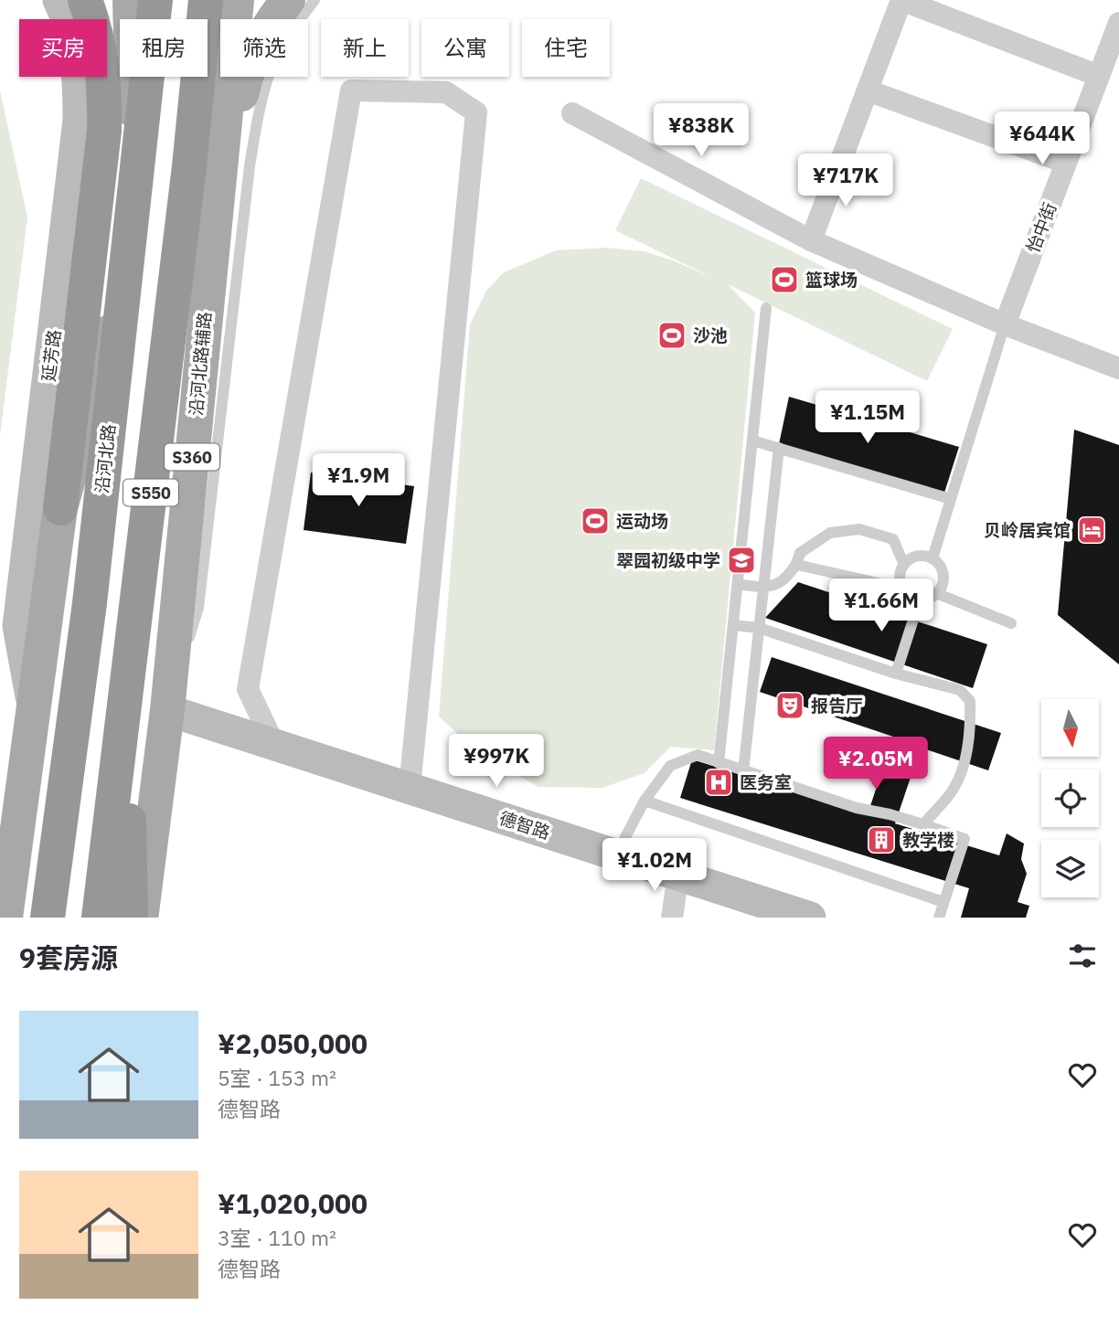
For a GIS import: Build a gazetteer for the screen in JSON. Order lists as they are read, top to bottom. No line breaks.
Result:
{"streets":{"highway":["沿河北路","S550"],"main road":["沿河北路辅路","S360"],"street":["怡中街","延芳路","德智路"]},"crossings":[["沿河北路辅路","德智路"]],"places":{"sports":["篮球场","沙池","运动场"],"hotel":["贝岭居宾馆"],"school or university":["翠园初级中学"],"theatre":["报告厅"],"hospital":["医务室"],"building":["教学楼"]},"north":"bottom","page":{"chip":["买房","租房","筛选","新上","公寓","住宅"],"price":["¥838K","¥644K","¥717K","¥1.15M","¥1.9M","¥1.66M","¥997K","¥2.05M","¥1.02M"],"heading":"9套房源","list":[{"name":"¥2,050,000","note":"5室 · 153 m² · 德智路"},{"name":"¥1,020,000","note":"3室 · 110 m² · 德智路"}]}}
